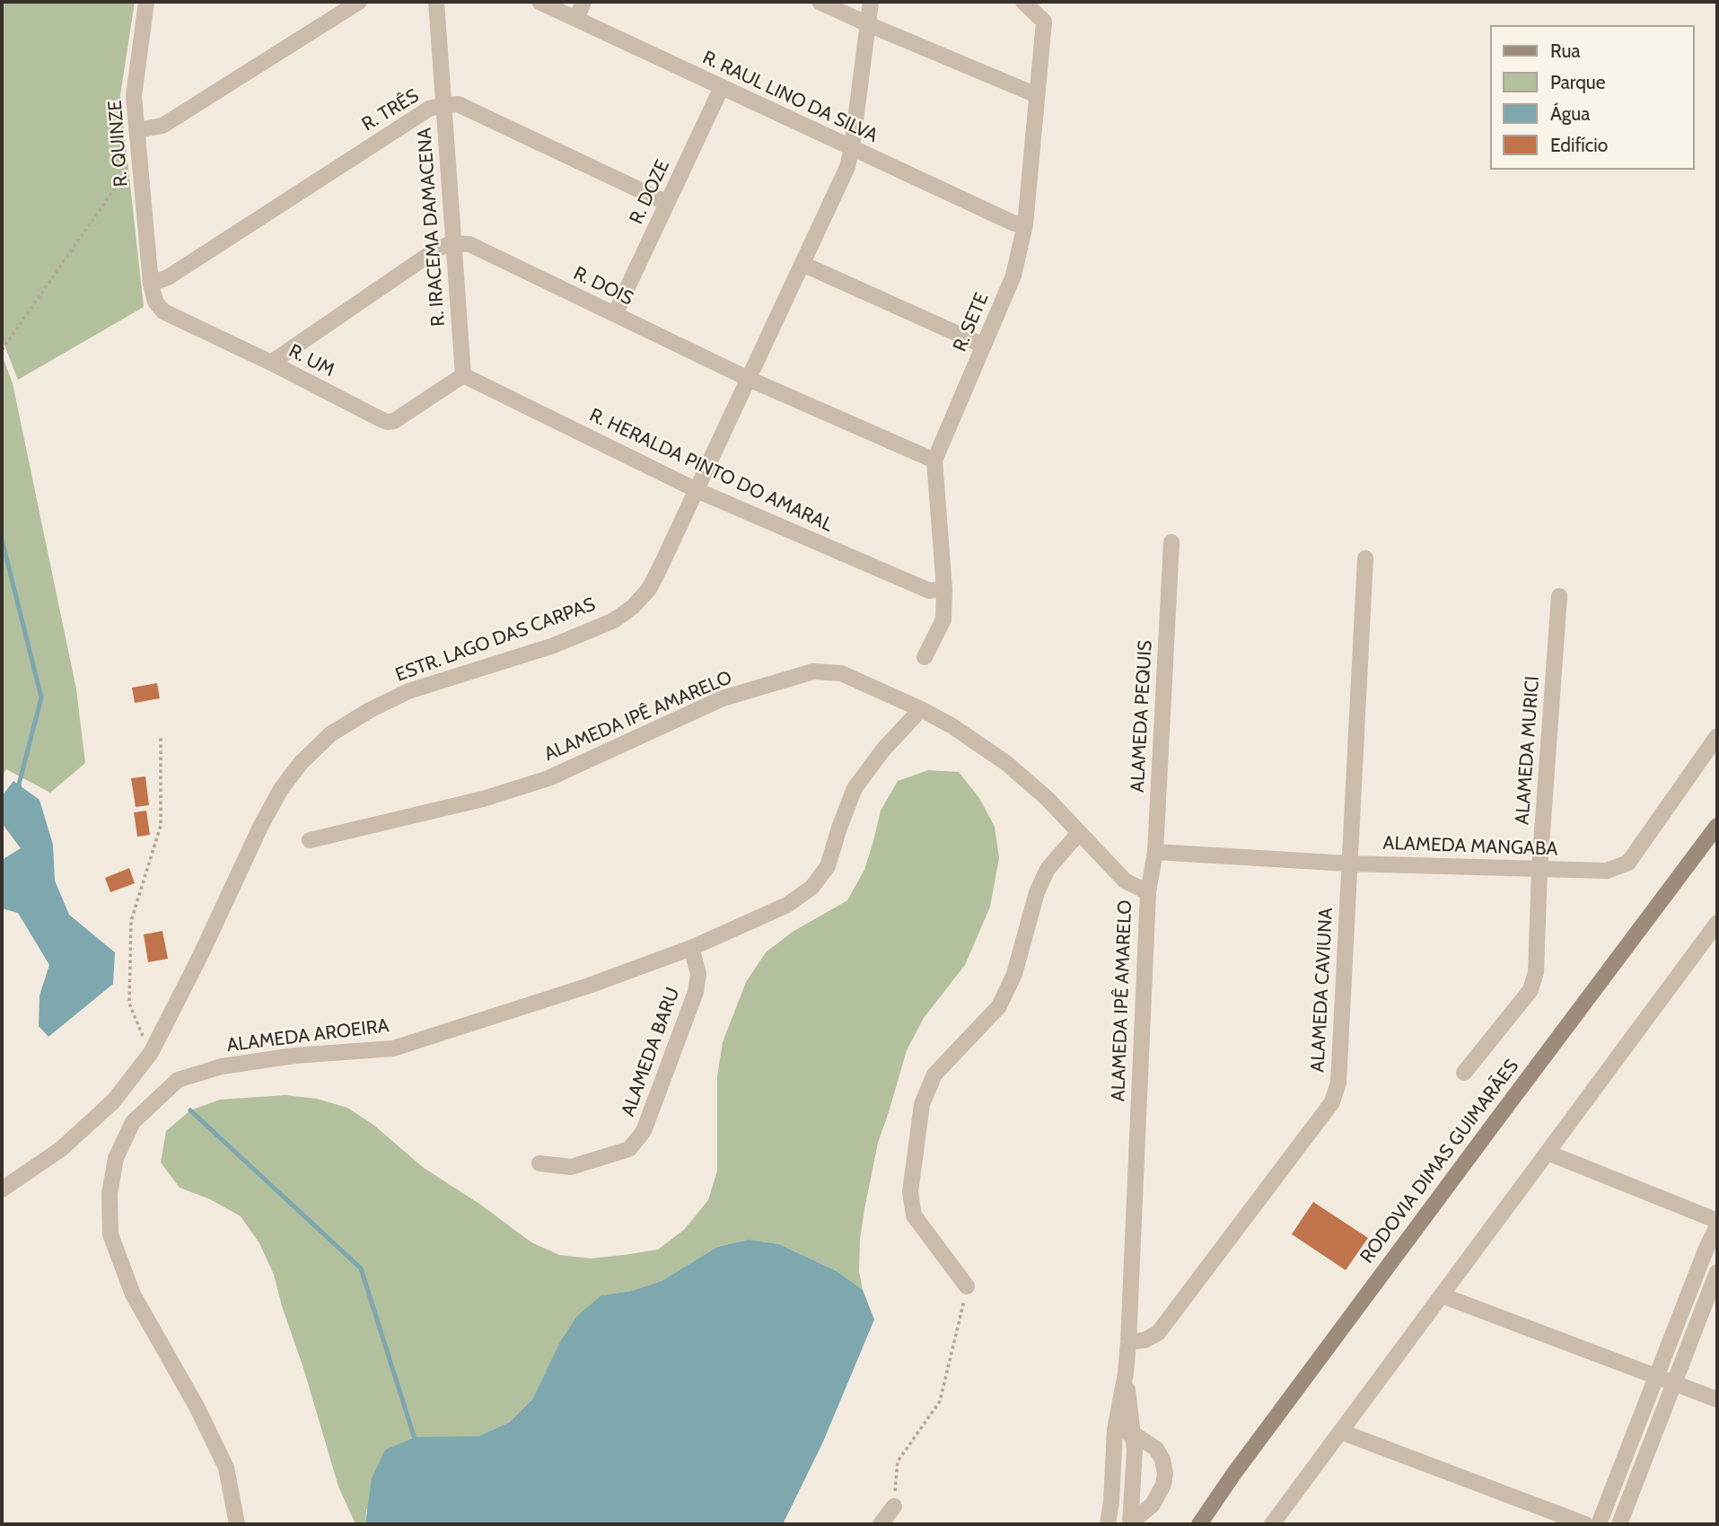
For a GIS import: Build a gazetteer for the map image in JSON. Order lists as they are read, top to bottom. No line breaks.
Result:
{"streets":{"main road":["RODOVIA DIMAS GUIMARÃES"],"street":["R. RAUL LINO DA SILVA","R. TRÊS","R. QUINZE","R. DOZE","R. IRACEMA DAMACENA","R. DOIS","R. SETE","R. UM","R. HERALDA PINTO DO AMARAL","ESTR. LAGO DAS CARPAS","ALAMEDA IPÊ AMARELO","ALAMEDA PEQUIS","ALAMEDA MURICI","ALAMEDA MANGABA","ALAMEDA CAVIUNA","ALAMEDA AROEIRA","ALAMEDA BARU"]},"crossings":[["R. RAUL LINO DA SILVA","R. DOZE"],["R. RAUL LINO DA SILVA","R. SETE"],["R. RAUL LINO DA SILVA","ESTR. LAGO DAS CARPAS"],["R. TRÊS","R. QUINZE"],["R. TRÊS","R. DOZE"],["R. TRÊS","R. IRACEMA DAMACENA"],["R. TRÊS","R. UM"],["R. QUINZE","R. UM"],["R. DOZE","R. DOIS"],["R. IRACEMA DAMACENA","R. DOIS"],["R. IRACEMA DAMACENA","R. UM"],["R. IRACEMA DAMACENA","R. HERALDA PINTO DO AMARAL"],["R. DOIS","R. SETE"],["R. DOIS","ESTR. LAGO DAS CARPAS"],["R. SETE","R. HERALDA PINTO DO AMARAL"],["R. UM","R. HERALDA PINTO DO AMARAL"],["R. HERALDA PINTO DO AMARAL","ESTR. LAGO DAS CARPAS"],["ALAMEDA IPÊ AMARELO","ALAMEDA PEQUIS"],["ALAMEDA IPÊ AMARELO","ALAMEDA CAVIUNA"],["ALAMEDA IPÊ AMARELO","ALAMEDA AROEIRA"],["ALAMEDA PEQUIS","ALAMEDA MANGABA"],["ALAMEDA MURICI","ALAMEDA MANGABA"],["ALAMEDA MANGABA","ALAMEDA CAVIUNA"],["ALAMEDA AROEIRA","ALAMEDA BARU"]],"legend":["Rua","Parque","Água","Edifício"]}
